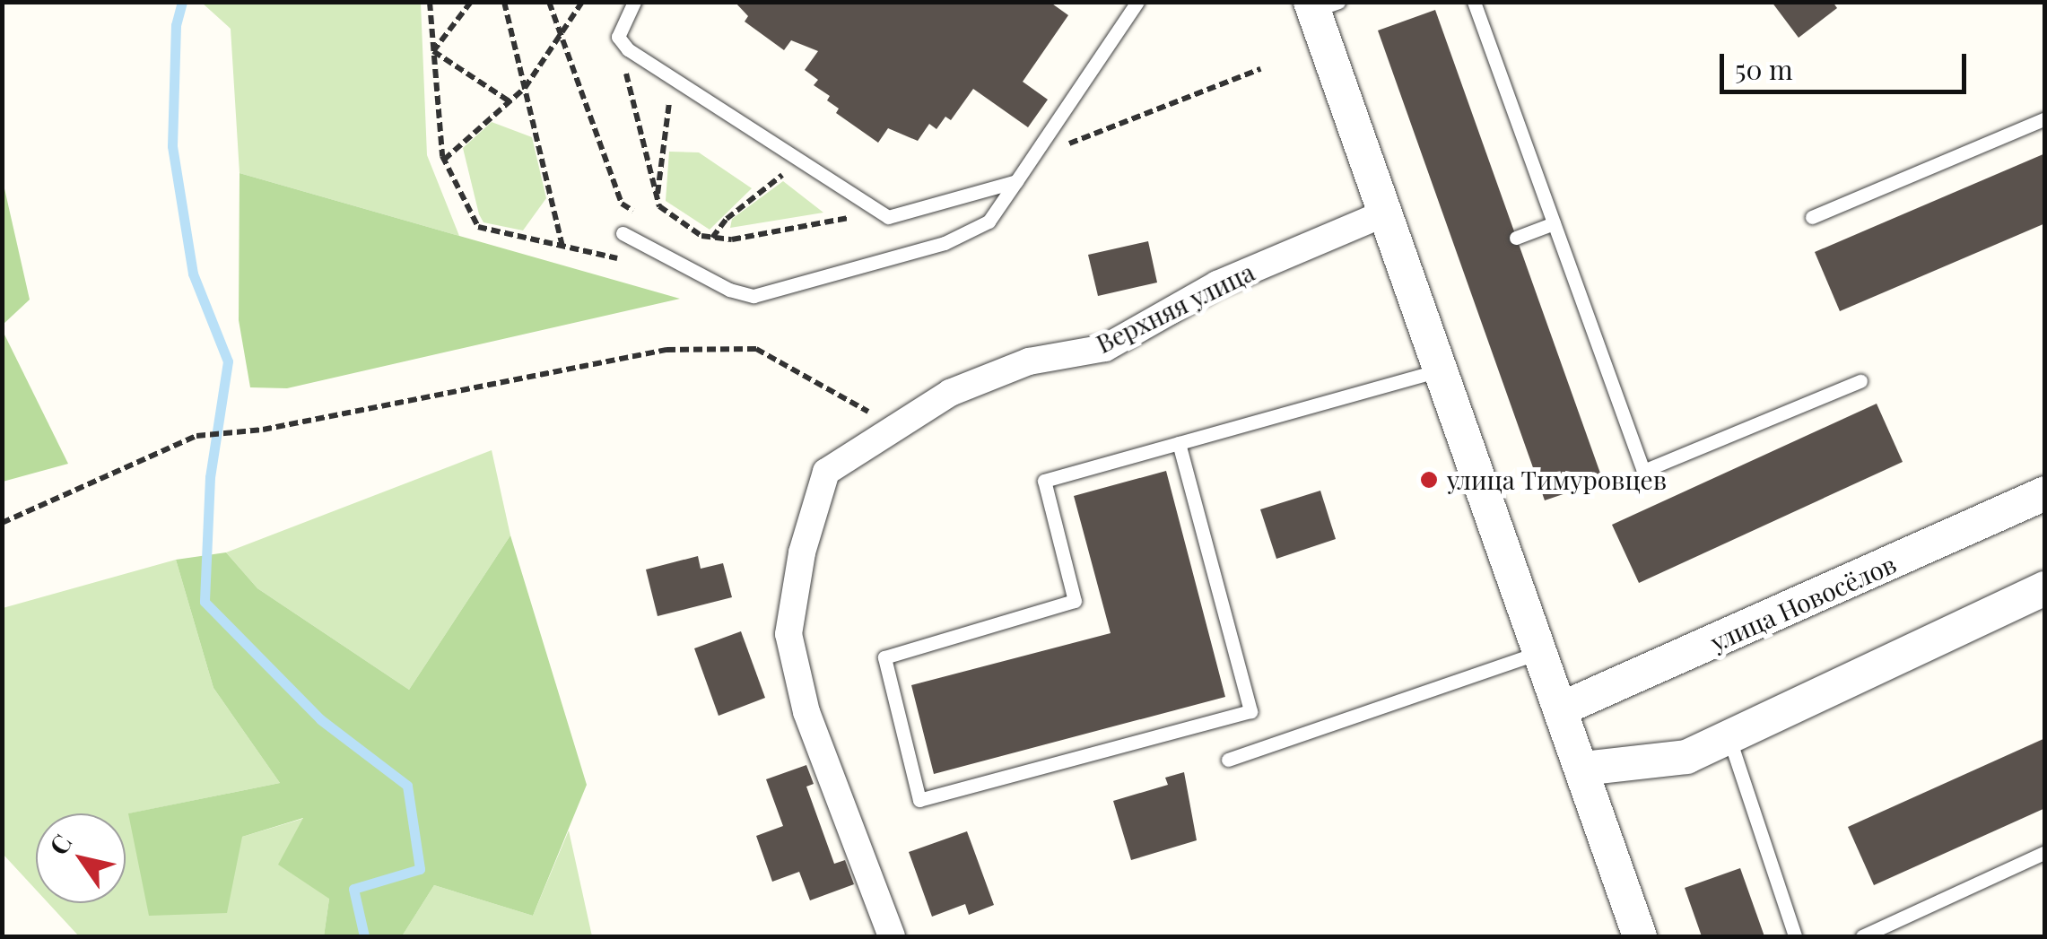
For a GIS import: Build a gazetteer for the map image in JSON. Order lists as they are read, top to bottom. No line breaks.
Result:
{"streets":{"street":["Верхняя улица","улица Новосёлов"]},"places":["улица Тимуровцев"],"scale_bar":"50 m","north":"top left"}
